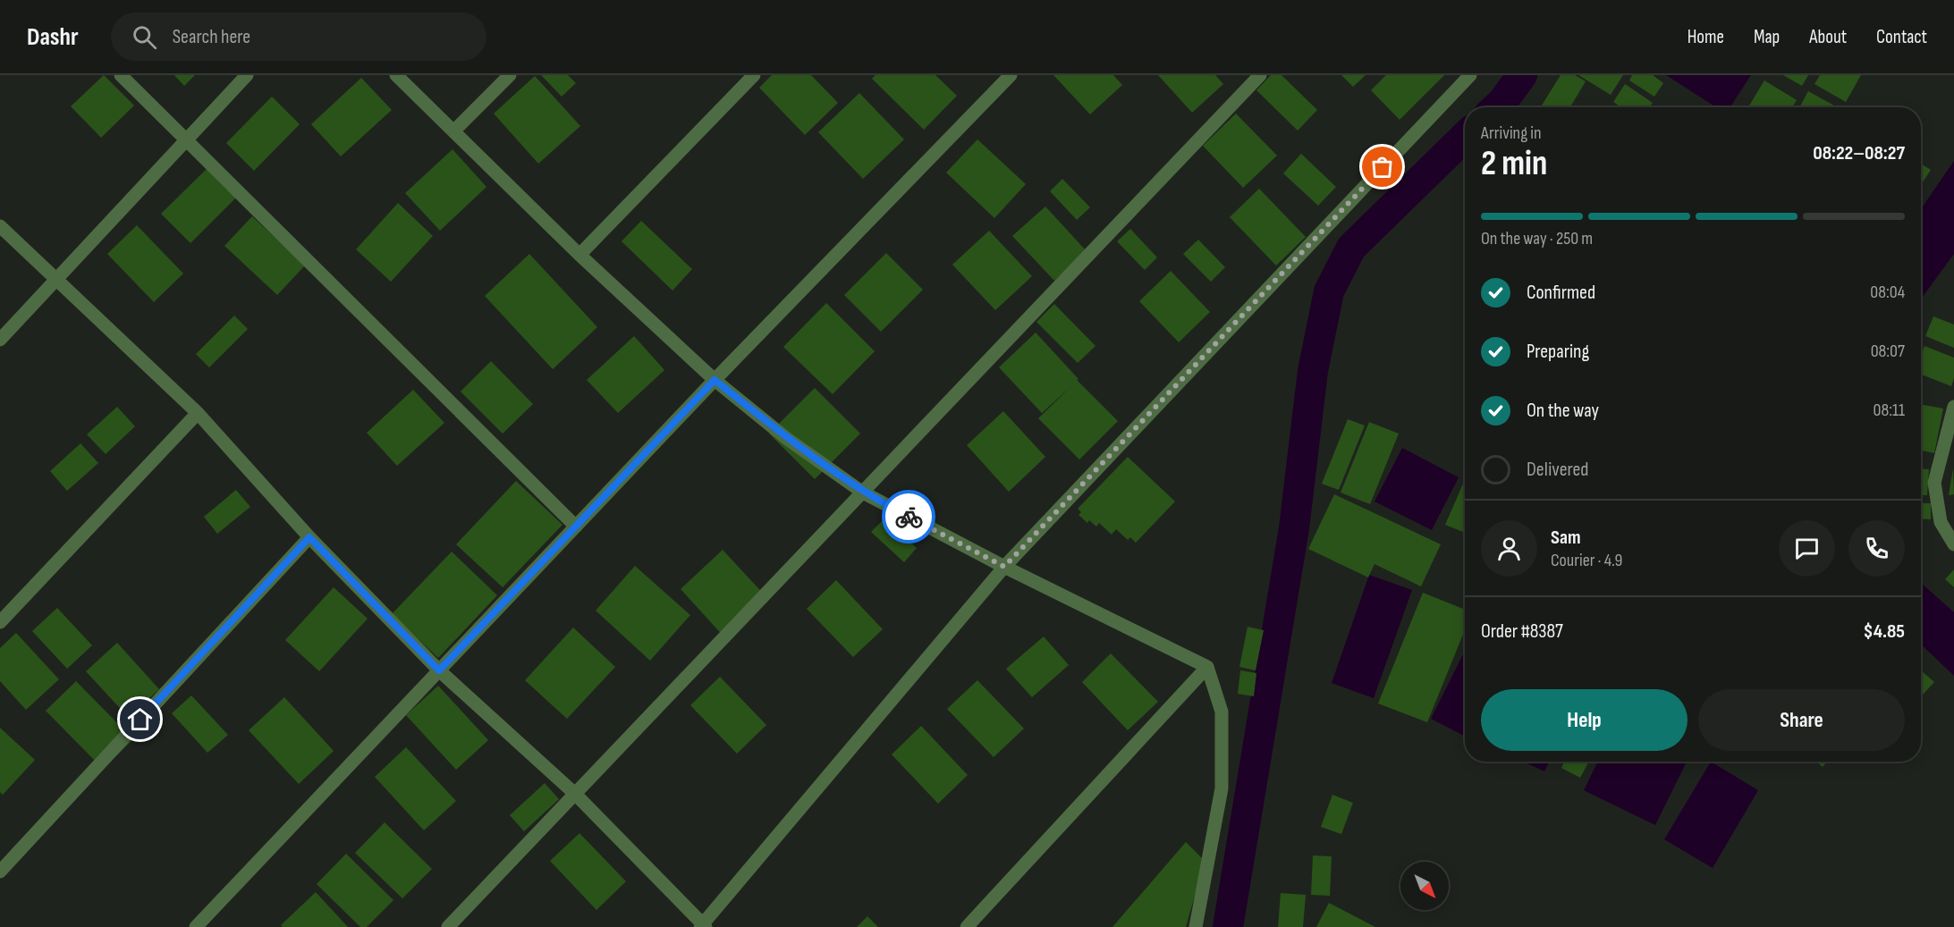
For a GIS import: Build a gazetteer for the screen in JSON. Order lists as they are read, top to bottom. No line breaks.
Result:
{"north":"bottom right","page":{"header":"Dashr","search":"Search here","nav":["Home","Map","About","Contact"],"heading":["2 min","Arriving in","08:22–08:27"],"panel":["Sam","Courier · 4.9","Order #8387","$4.85"],"bar":"On the way · 250 m","list":[["Confirmed","08:04"],["Preparing","08:07"],["On the way","08:11"],"Delivered"],"buttons":["Help","Share"]}}
